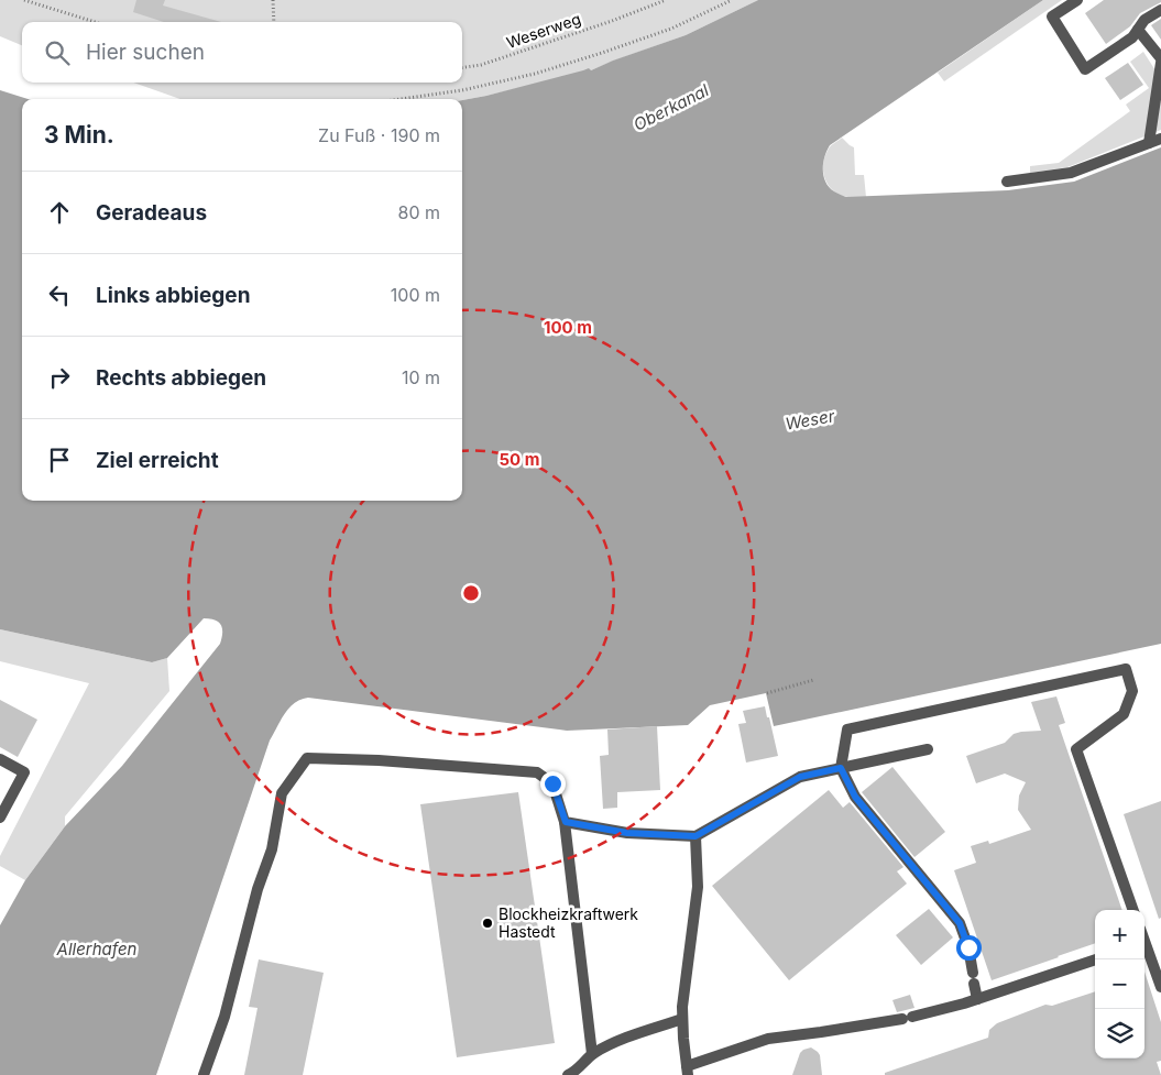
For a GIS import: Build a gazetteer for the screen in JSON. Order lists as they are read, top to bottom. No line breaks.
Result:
{"streets":{"path":["Weserweg"]},"water":["Oberkanal","Weser","Allerhafen"],"places":["Blockheizkraftwerk Hastedt"],"page":{"search":"Hier suchen","heading":["3 Min.","Zu Fuß · 190 m"],"list":[["Geradeaus","80 m"],["Links abbiegen","100 m"],["Rechts abbiegen","10 m"],"Ziel erreicht"],"map_buttons":["+","−"]},"rings":["100 m","50 m"]}
